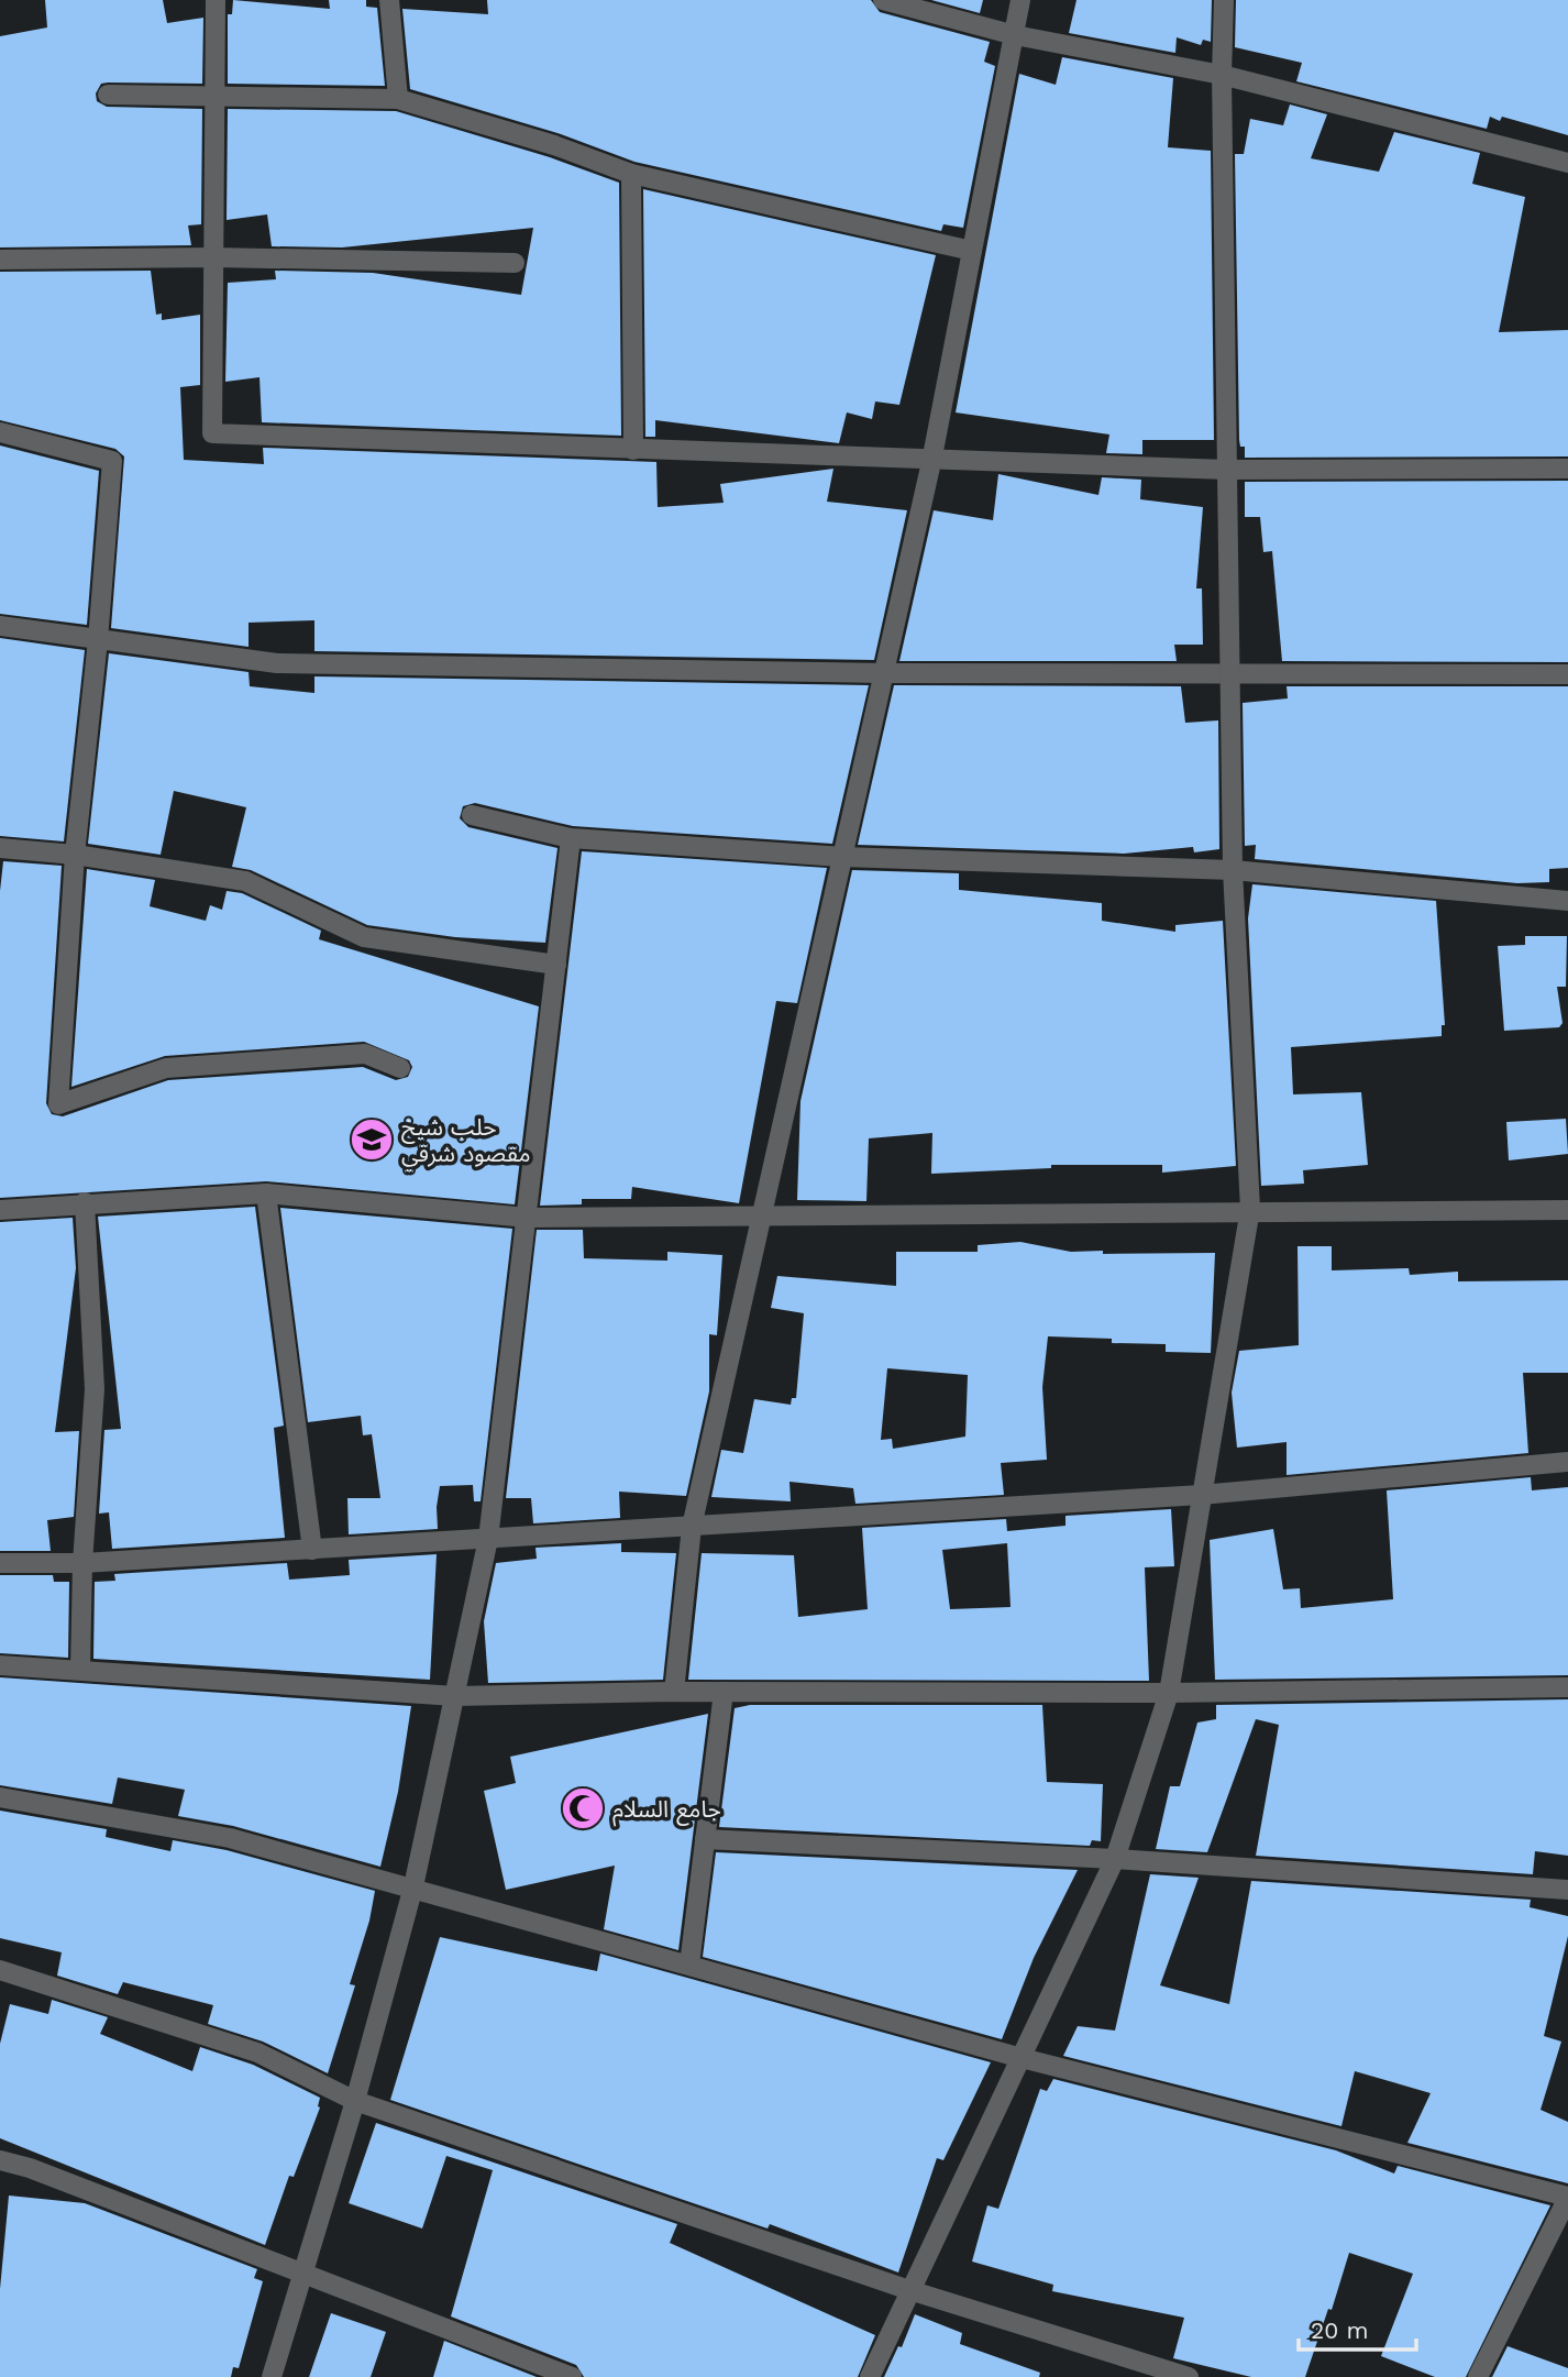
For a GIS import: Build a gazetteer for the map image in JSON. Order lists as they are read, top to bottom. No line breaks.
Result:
{"places":{"school or university":["حلب شيخ مقصود شرقي"],"mosque":["جامع السلام"]},"scale_bar":"20 m"}
